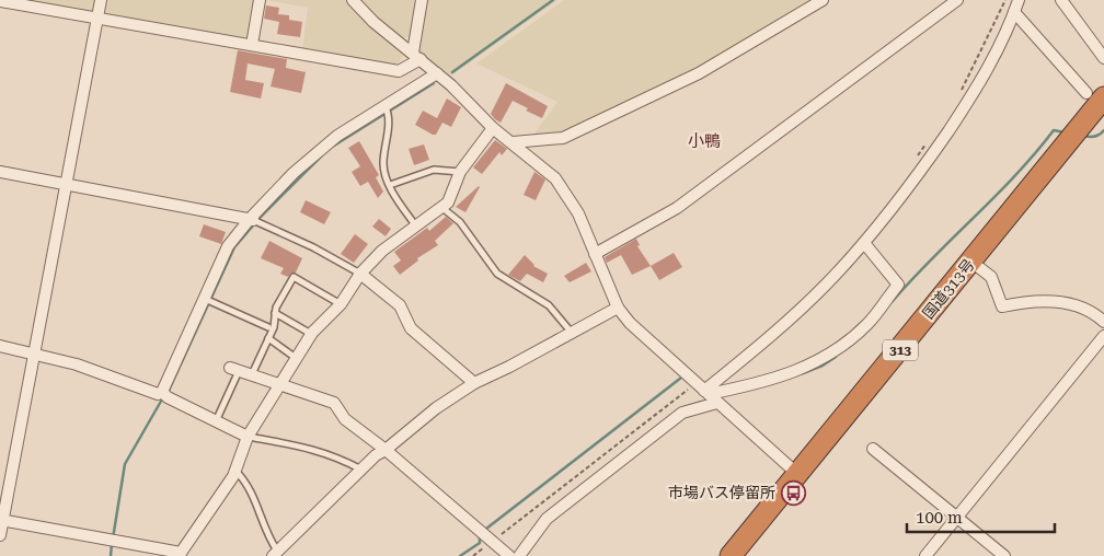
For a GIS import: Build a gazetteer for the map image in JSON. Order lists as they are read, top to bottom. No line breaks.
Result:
{"streets":{"highway":["国道313号","313"]},"districts":["小鴨"],"places":{"bus stop":["市場バス停留所"]},"scale_bar":"100 m"}
